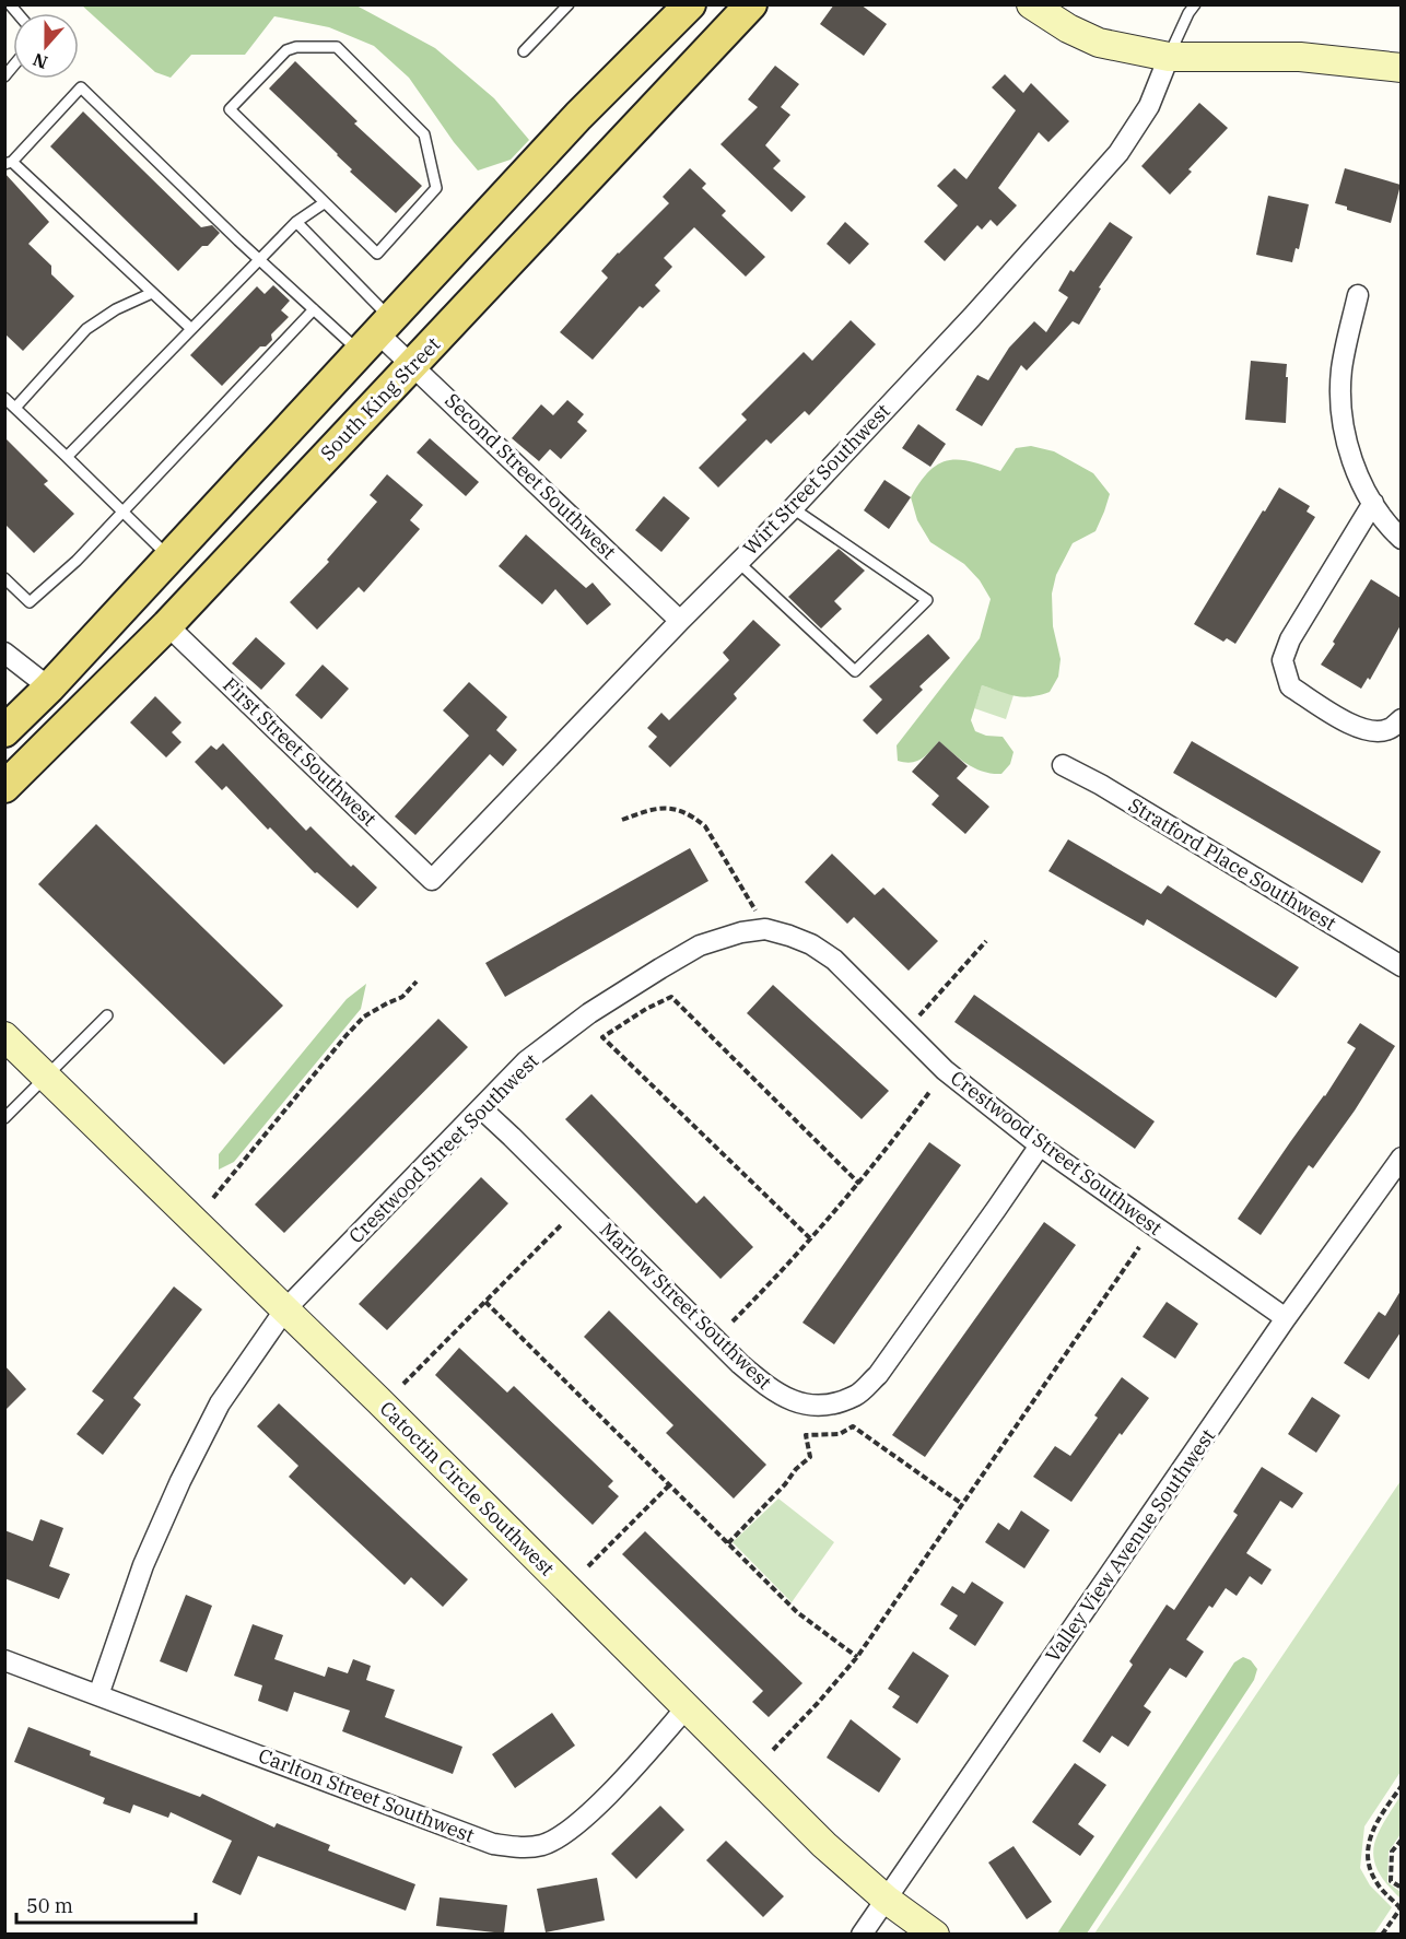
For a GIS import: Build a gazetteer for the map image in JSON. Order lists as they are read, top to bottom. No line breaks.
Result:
{"streets":{"main road":["South King Street","Catoctin Circle Southwest"],"street":["Second Street Southwest","Wirt Street Southwest","First Street Southwest","Stratford Place Southwest","Crestwood Street Southwest","Marlow Street Southwest","Valley View Avenue Southwest","Carlton Street Southwest"]},"crossings":[["South King Street","Second Street Southwest"],["South King Street","First Street Southwest"],["Second Street Southwest","Wirt Street Southwest"],["Wirt Street Southwest","First Street Southwest"],["Crestwood Street Southwest","Marlow Street Southwest"],["Crestwood Street Southwest","Catoctin Circle Southwest"],["Crestwood Street Southwest","Valley View Avenue Southwest"],["Crestwood Street Southwest","Carlton Street Southwest"],["Catoctin Circle Southwest","Valley View Avenue Southwest"],["Catoctin Circle Southwest","Carlton Street Southwest"]],"scale_bar":"50 m","north":"bottom"}
